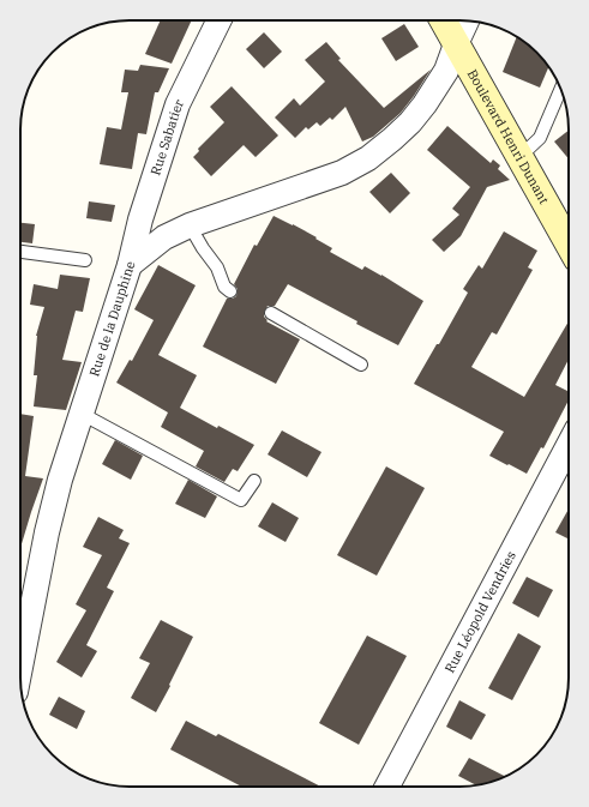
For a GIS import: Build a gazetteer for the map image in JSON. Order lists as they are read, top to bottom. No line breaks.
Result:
{"streets":{"main road":["Boulevard Henri Dunant"],"street":["Rue Sabatier","Rue de la Dauphine","Rue Léopold Vendries"]},"crossings":[["Boulevard Henri Dunant","Rue de la Dauphine"],["Rue Sabatier","Rue de la Dauphine"]]}
